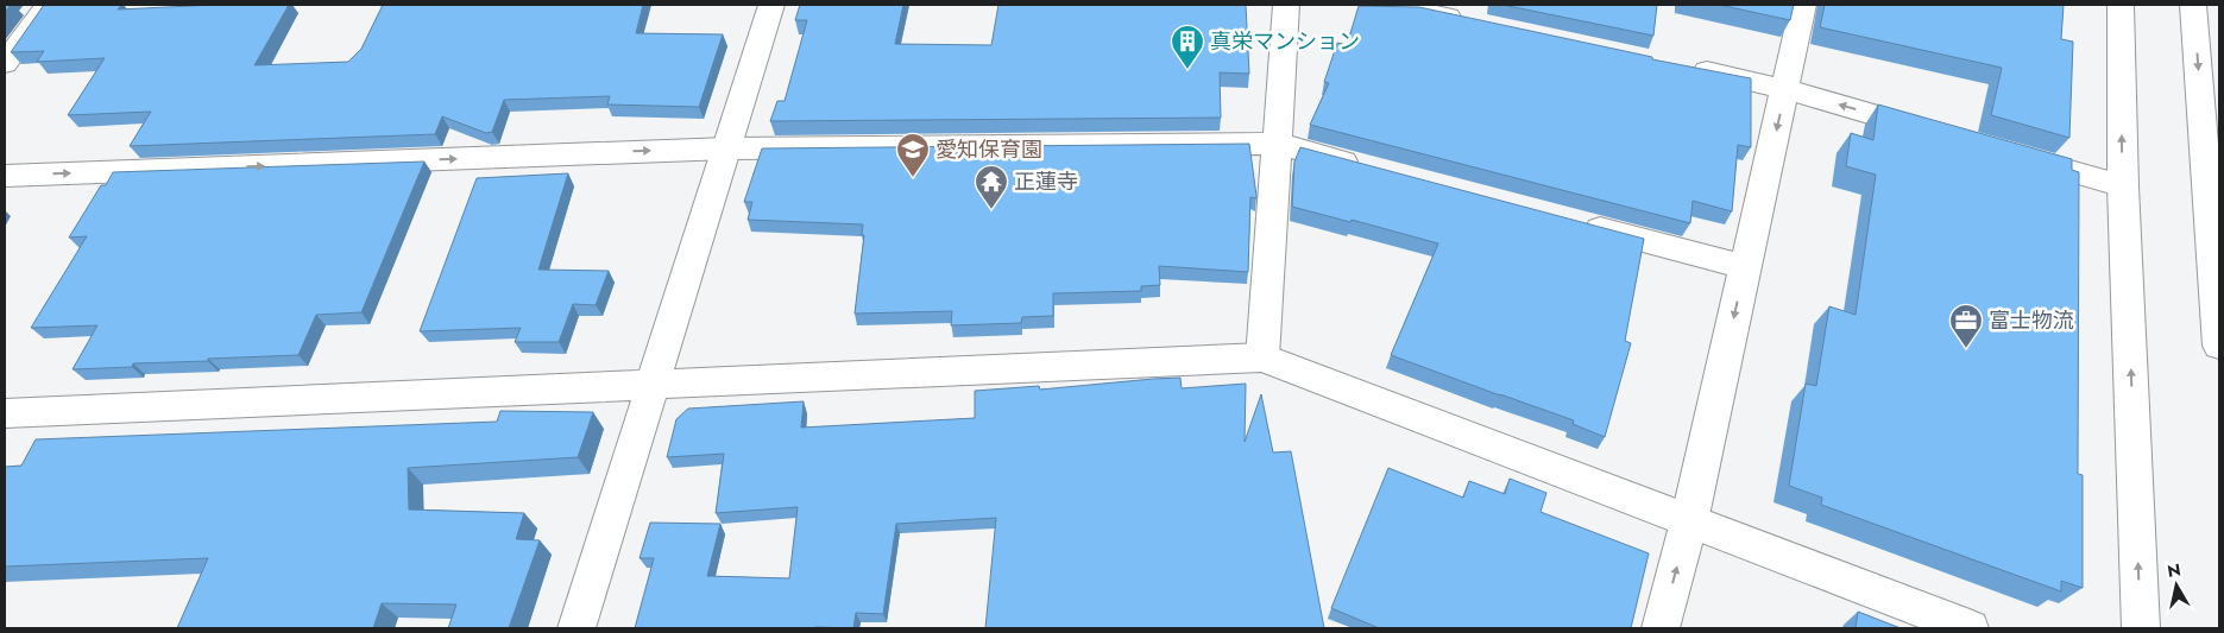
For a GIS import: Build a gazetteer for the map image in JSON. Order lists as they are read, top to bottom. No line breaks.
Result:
{"places":{"building":["真栄マンション"],"school or university":["愛知保育園"],"temple":["正蓮寺"],"office":["富士物流"]},"north":"top"}
